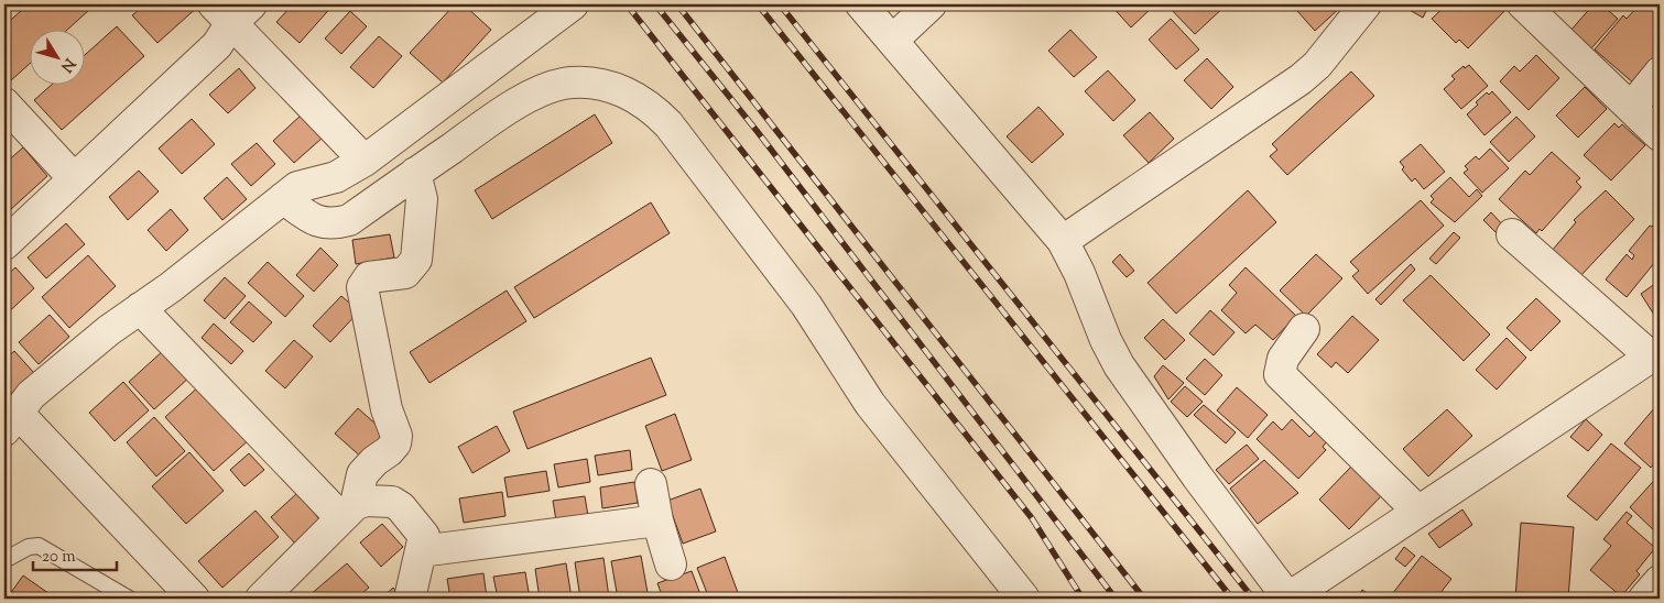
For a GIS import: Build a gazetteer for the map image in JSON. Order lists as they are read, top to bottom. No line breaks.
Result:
{"scale_bar":"20 m","north":"bottom right"}
